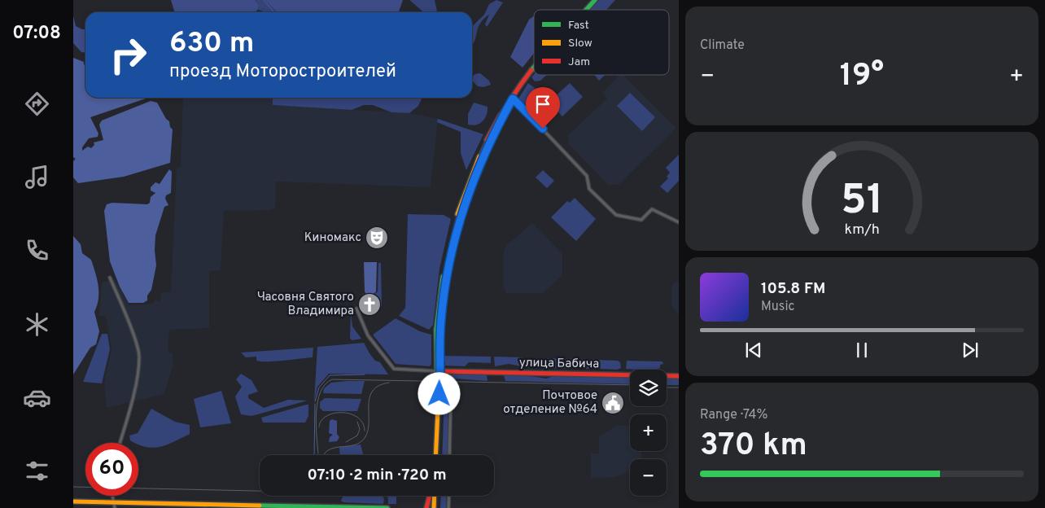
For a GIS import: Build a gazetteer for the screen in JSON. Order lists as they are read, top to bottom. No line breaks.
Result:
{"streets":{"main road":["улица Бабича"]},"places":{"theatre":["Киномакс"],"church":["Часовня Святого Владимира"],"public building":["Почтовое отделение №64"]},"legend":["Fast","Slow","Jam"],"page":{"tabs":"07:08","tile":["Climate",["Range · 74%","370 km"]],"turn":["630 m","проезд Моторостроителей"],"heat":["−","19°","+"],"song":["105.8 FM","Music"],"map_buttons":["+","−"],"limit":"60","trip":"07:10 · 2 min · 720 m","gauge":["51","km/h"]}}
